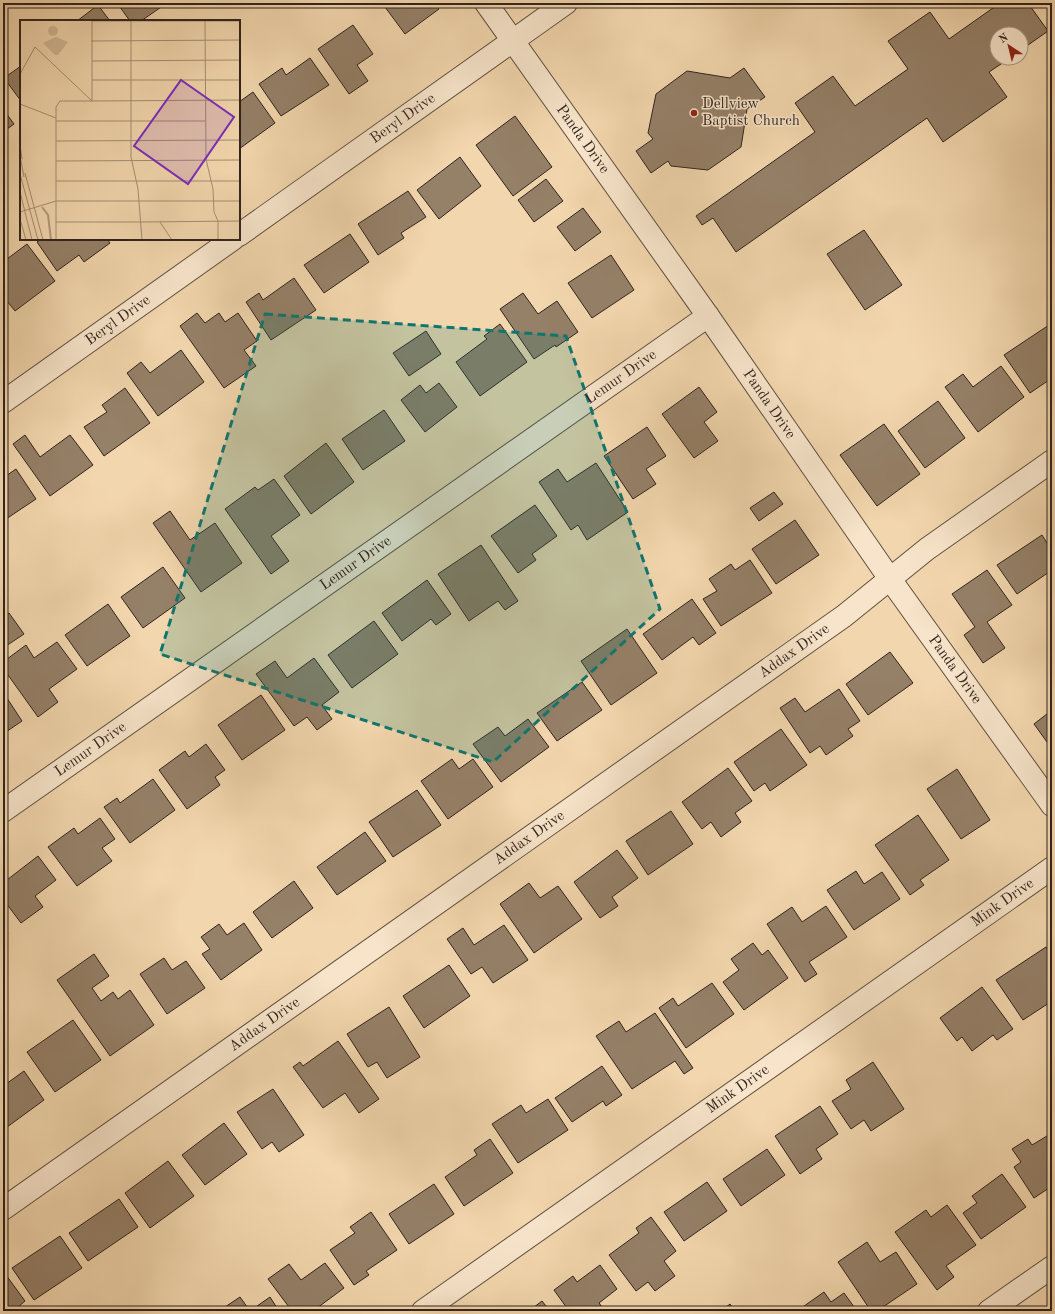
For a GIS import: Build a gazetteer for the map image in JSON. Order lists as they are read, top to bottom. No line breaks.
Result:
{"streets":{"street":["Beryl Drive","Panda Drive","Lemur Drive","Addax Drive","Mink Drive"]},"crossings":[["Beryl Drive","Panda Drive"],["Panda Drive","Lemur Drive"],["Panda Drive","Addax Drive"]],"places":["Dellview Baptist Church"],"north":"top left"}
